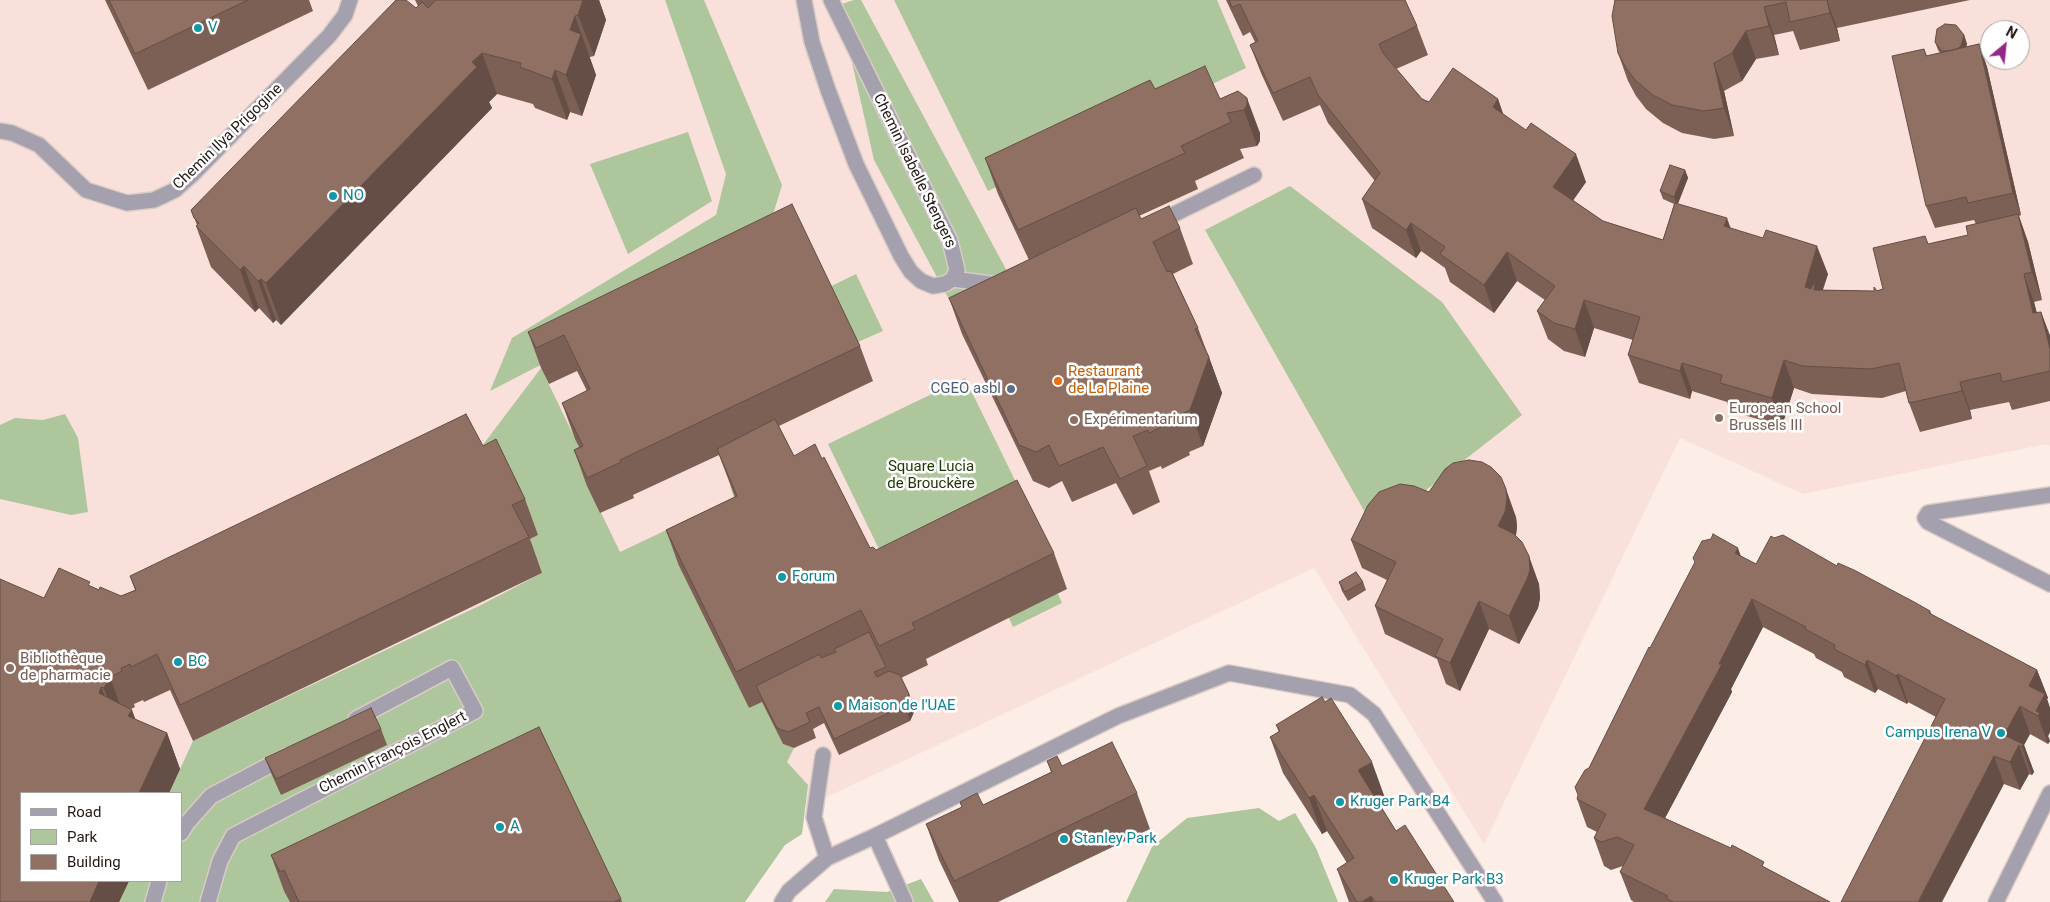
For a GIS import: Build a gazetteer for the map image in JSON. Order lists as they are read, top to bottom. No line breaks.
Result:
{"streets":{"street":["Chemin Ilya Prigogine","Chemin Isabelle Stengers","Chemin François Englert"]},"parks":["Square Lucia de Brouckère"],"places":["V","NO","Restaurant de La Plaine","CGEO asbl","European School Brussels III","Expérimentarium","Forum","BC","Bibliothèque de pharmacie","Maison de l'UAE","Campus Irena V","Kruger Park B4","A","Stanley Park","Kruger Park B3"],"legend":["Road","Park","Building"],"north":"top right"}
